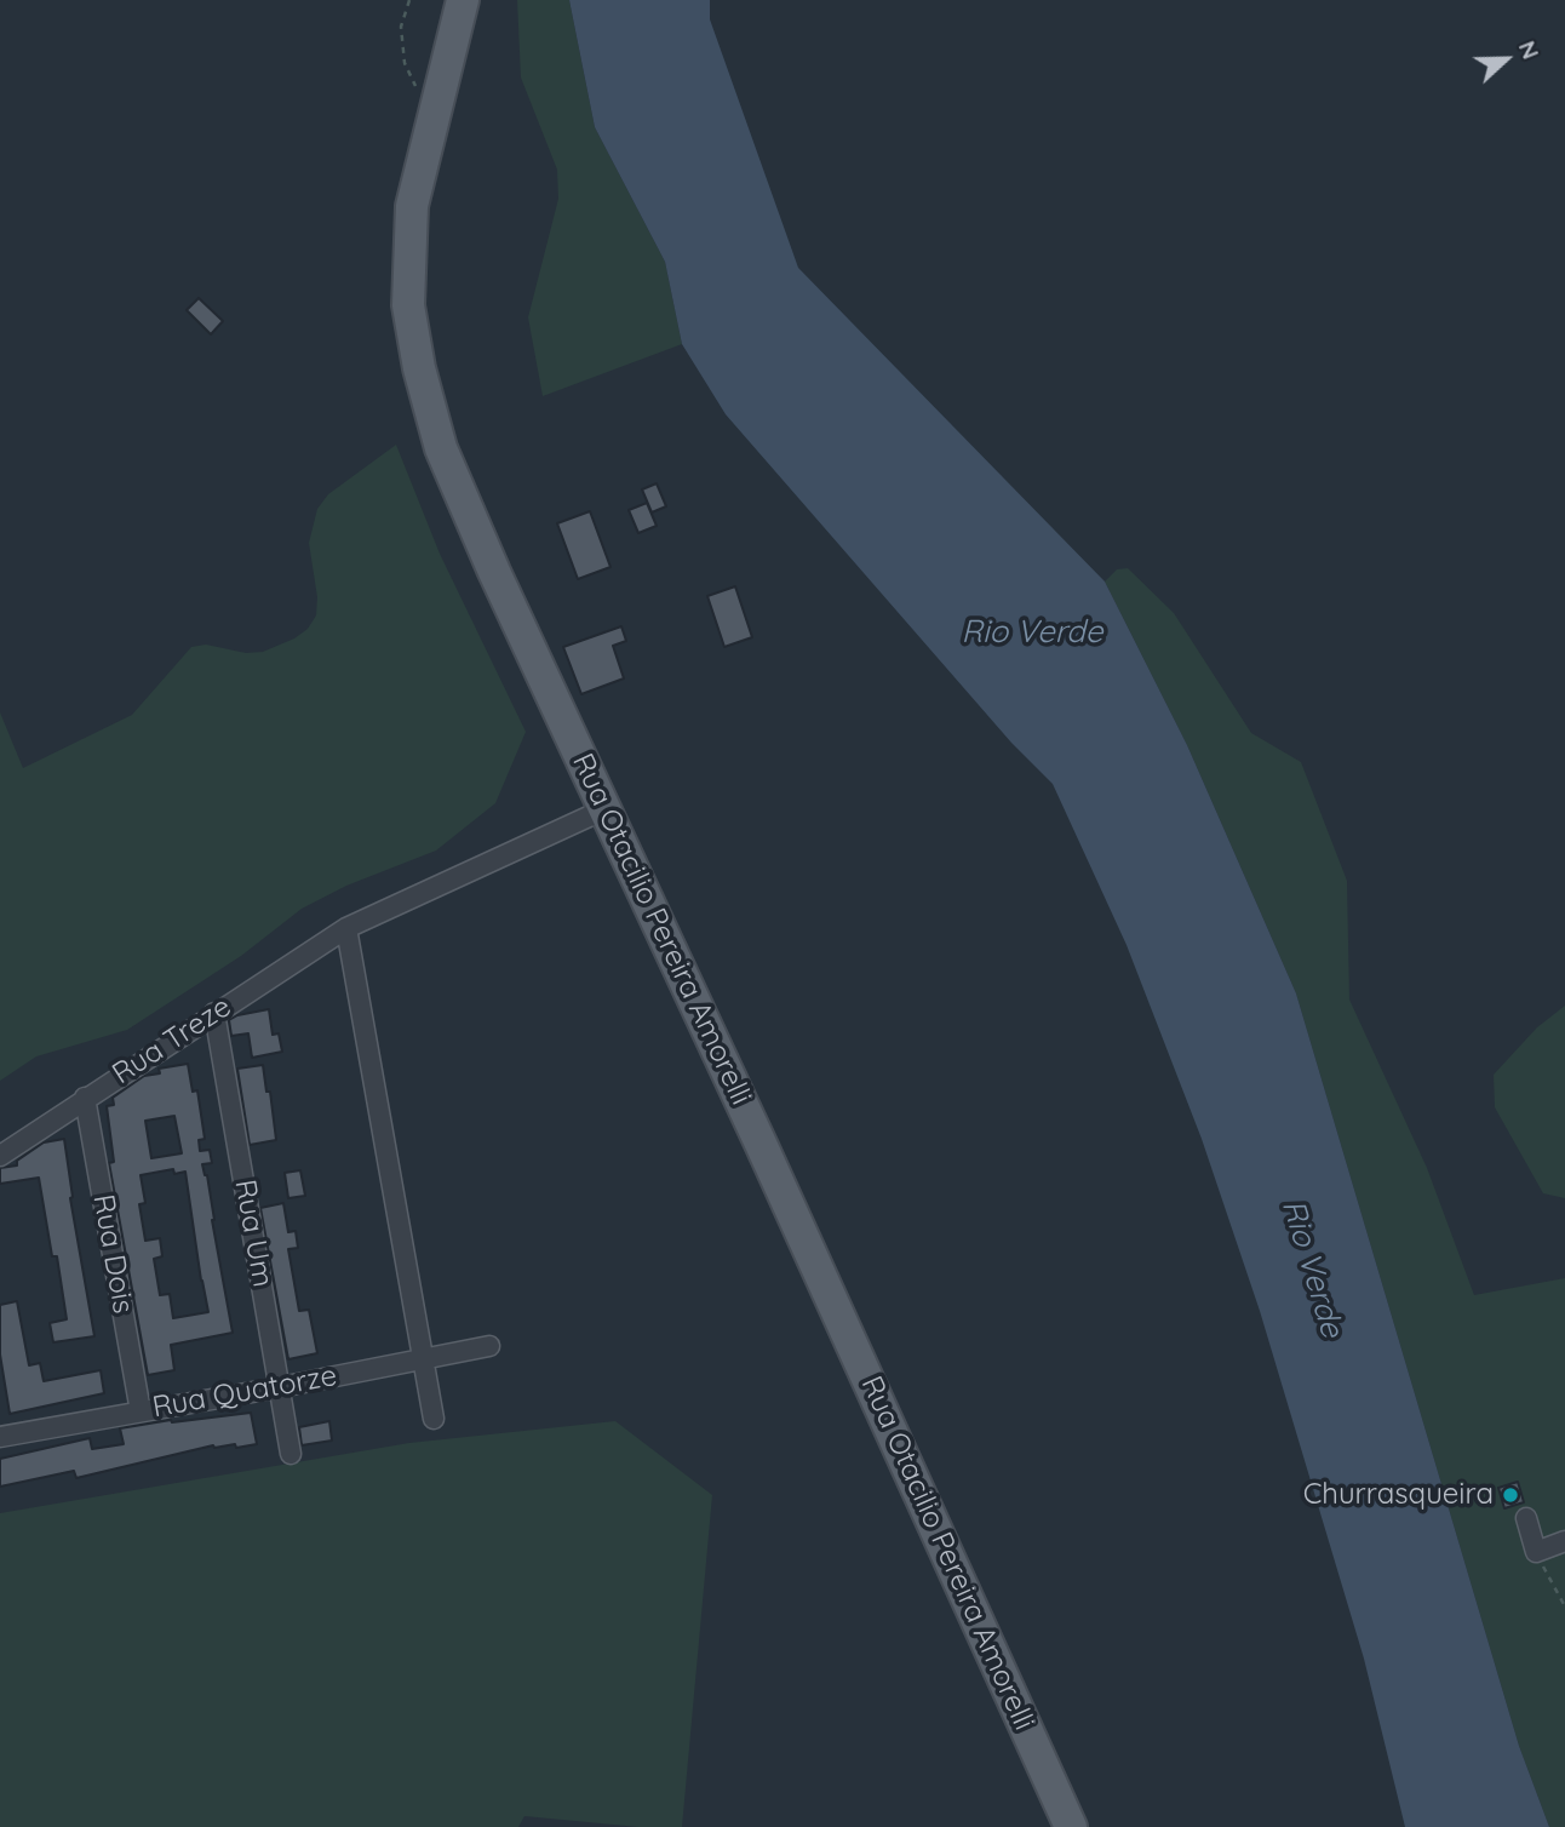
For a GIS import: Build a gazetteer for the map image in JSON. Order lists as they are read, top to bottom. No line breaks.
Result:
{"streets":{"main road":["Rua Otacilio Pereira Amorelli"],"street":["Rua Treze","Rua Um","Rua Dois","Rua Quatorze"]},"crossings":[["Rua Otacilio Pereira Amorelli","Rua Treze"],["Rua Treze","Rua Um"],["Rua Treze","Rua Dois"],["Rua Um","Rua Quatorze"],["Rua Dois","Rua Quatorze"]],"water":["Rio Verde"],"places":["Churrasqueira"],"north":"right"}
